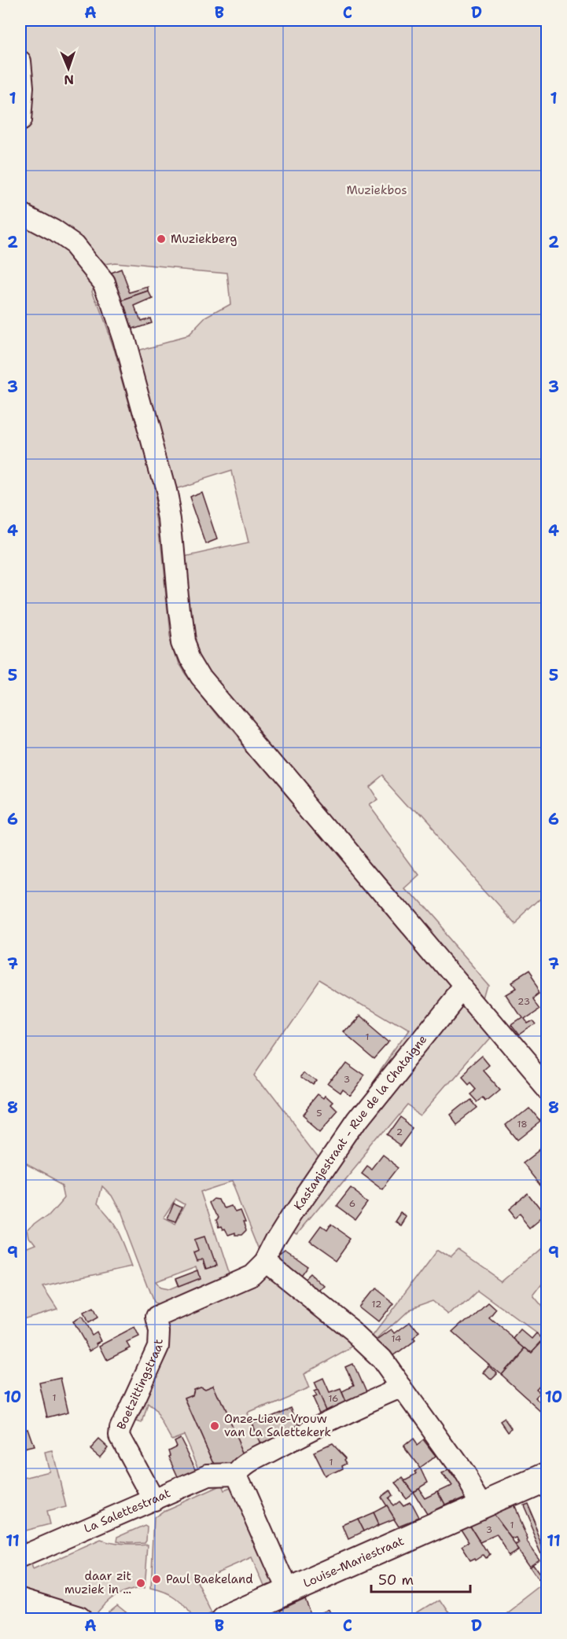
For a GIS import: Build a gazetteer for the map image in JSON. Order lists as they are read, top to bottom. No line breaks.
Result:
{"streets":{"main road":["Louise-Mariestraat"],"street":["Kastanjestraat - Rue de la Chataigne","Boetzittingstraat","La Salettestraat"]},"crossings":[["Kastanjestraat - Rue de la Chataigne","Boetzittingstraat"],["Boetzittingstraat","La Salettestraat"]],"parks":["Muziekbos"],"places":["Muziekberg","Onze-Lieve-Vrouw van La Salettekerk","Paul Baekeland","daar zit muziek in ..."],"house_numbers":["23","1","3","5","18","2","6","12","14","1","16","1","1","3"],"scale_bar":"50 m","north":"bottom","grid":{"columns":["A","B","C","D"],"rows":["1","2","3","4","5","6","7","8","9","10","11"]}}
